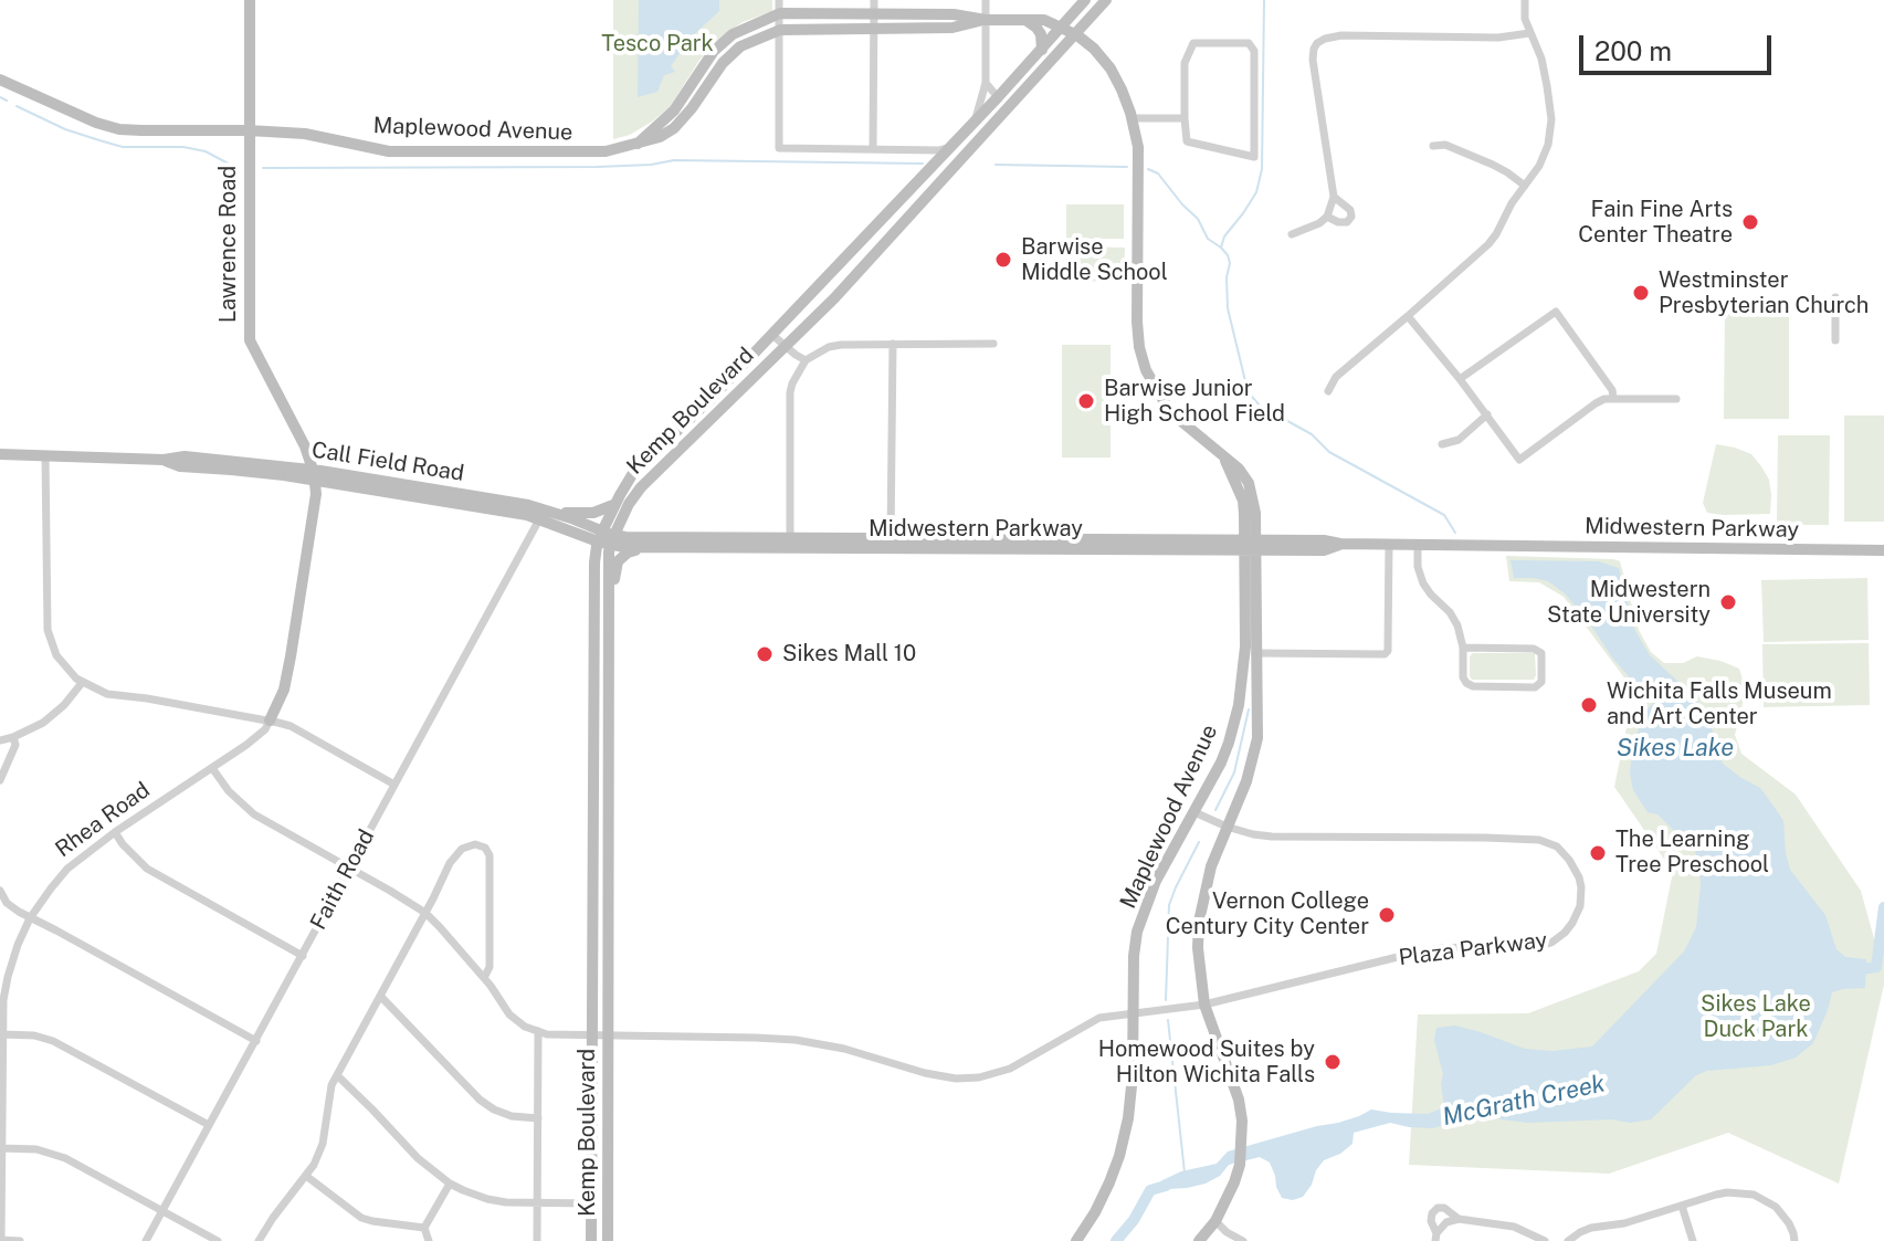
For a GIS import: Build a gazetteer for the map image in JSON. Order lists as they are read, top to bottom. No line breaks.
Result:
{"streets":{"main road":["Maplewood Avenue","Lawrence Road","Kemp Boulevard","Call Field Road","Midwestern Parkway","Rhea Road"],"street":["Faith Road","Plaza Parkway"]},"crossings":[["Maplewood Avenue","Lawrence Road"],["Maplewood Avenue","Kemp Boulevard"],["Maplewood Avenue","Midwestern Parkway"],["Maplewood Avenue","Plaza Parkway"],["Lawrence Road","Call Field Road"],["Lawrence Road","Rhea Road"],["Kemp Boulevard","Call Field Road"],["Kemp Boulevard","Midwestern Parkway"],["Kemp Boulevard","Plaza Parkway"],["Call Field Road","Rhea Road"],["Call Field Road","Faith Road"]],"water":["Sikes Lake","McGrath Creek"],"parks":["Tesco Park","Sikes Lake Duck Park"],"places":["Fain Fine Arts Center Theatre","Barwise Middle School","Westminster Presbyterian Church","Barwise Junior High School Field","Midwestern State University","Sikes Mall 10","Wichita Falls Museum and Art Center","The Learning Tree Preschool","Vernon College Century City Center","Homewood Suites by Hilton Wichita Falls"],"scale_bar":"200 m"}
